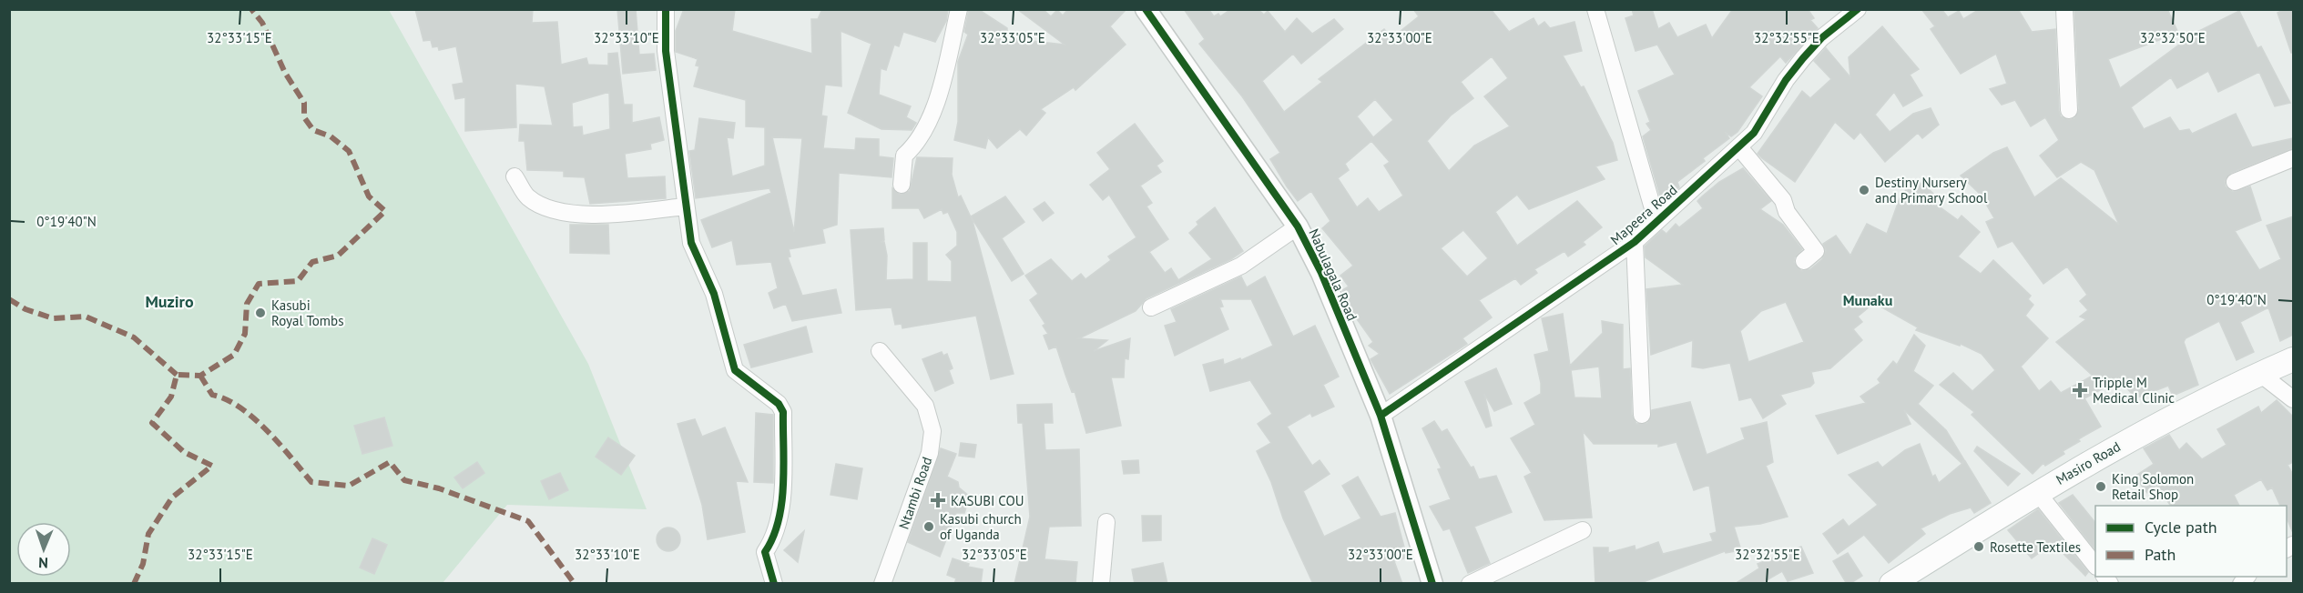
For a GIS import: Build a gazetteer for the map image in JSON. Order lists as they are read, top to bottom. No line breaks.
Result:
{"streets":{"main road":["Masiro Road"],"street":["Mapeera Road","Nabulagala Road","Ntambi Road"]},"crossings":[["Mapeera Road","Nabulagala Road"]],"districts":["Munaku","Muziro"],"places":{"other":["Destiny Nursery and Primary School","Kasubi Royal Tombs","King Solomon Retail Shop","Kasubi church of Uganda","Rosette Textiles"],"health":["Tripple M Medical Clinic","KASUBI COU"]},"legend":["Cycle path","Path"],"north":"bottom","coordinates":["32°33'15\"E","32°33'10\"E","32°33'05\"E","32°33'00\"E","32°32'55\"E","32°32'50\"E","0°19'40\"N"]}
